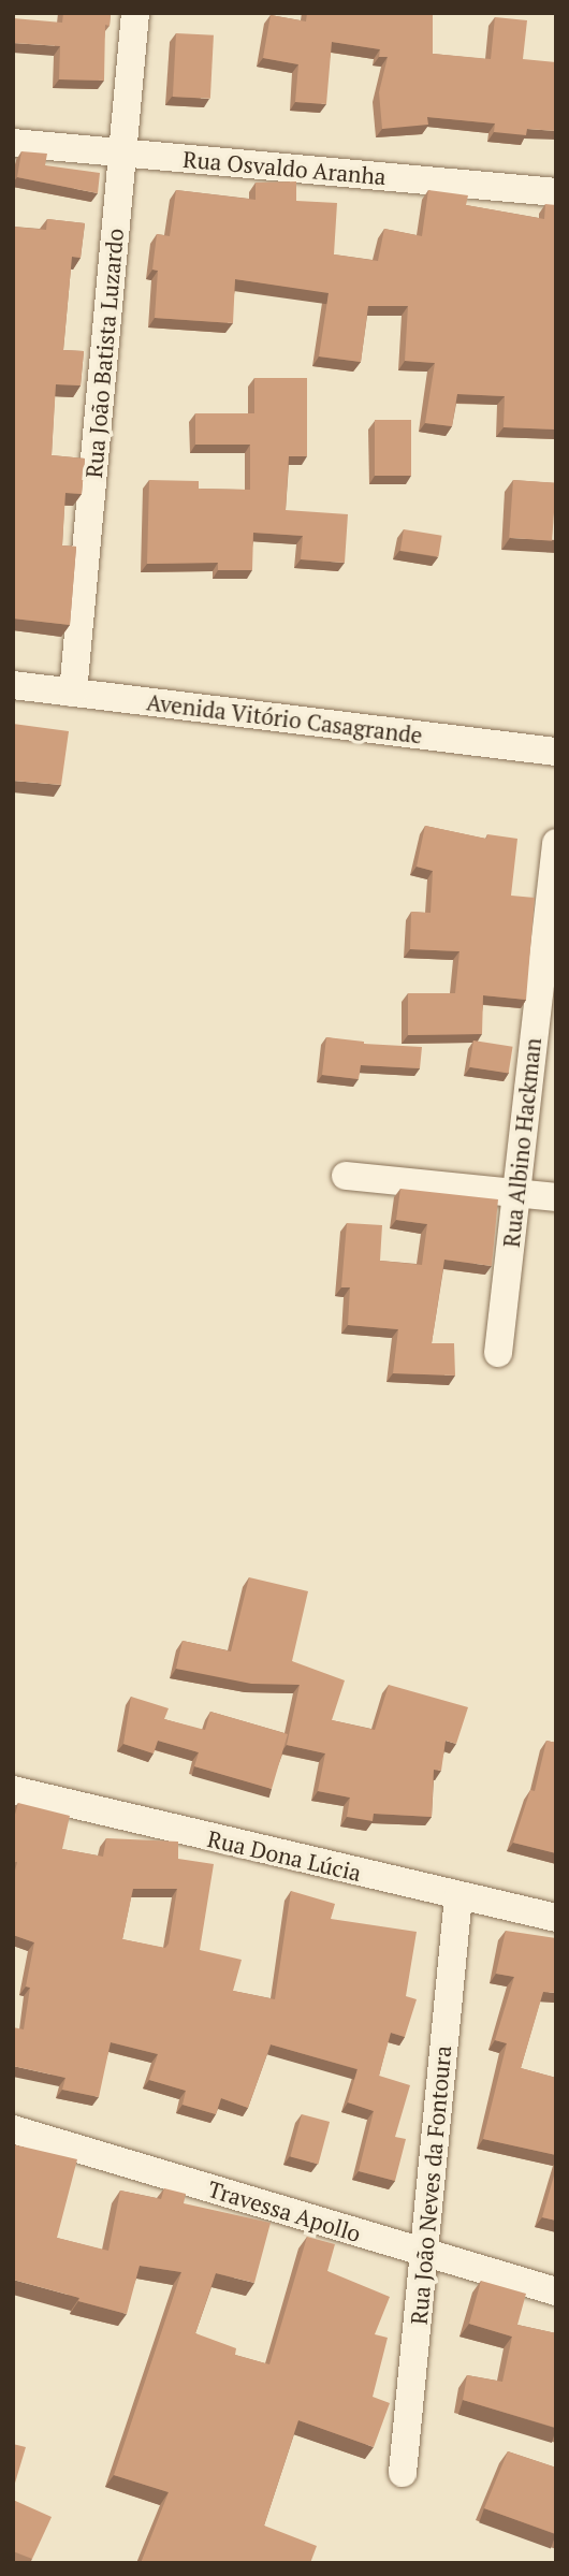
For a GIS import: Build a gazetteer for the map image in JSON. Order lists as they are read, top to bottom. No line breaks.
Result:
{"streets":{"street":["Rua Osvaldo Aranha","Rua João Batista Luzardo","Avenida Vitório Casagrande","Rua Albino Hackman","Rua Dona Lúcia","Rua João Neves da Fontoura","Travessa Apollo"]},"crossings":[["Rua Osvaldo Aranha","Rua João Batista Luzardo"],["Rua João Batista Luzardo","Avenida Vitório Casagrande"],["Rua Dona Lúcia","Rua João Neves da Fontoura"],["Rua João Neves da Fontoura","Travessa Apollo"]]}
